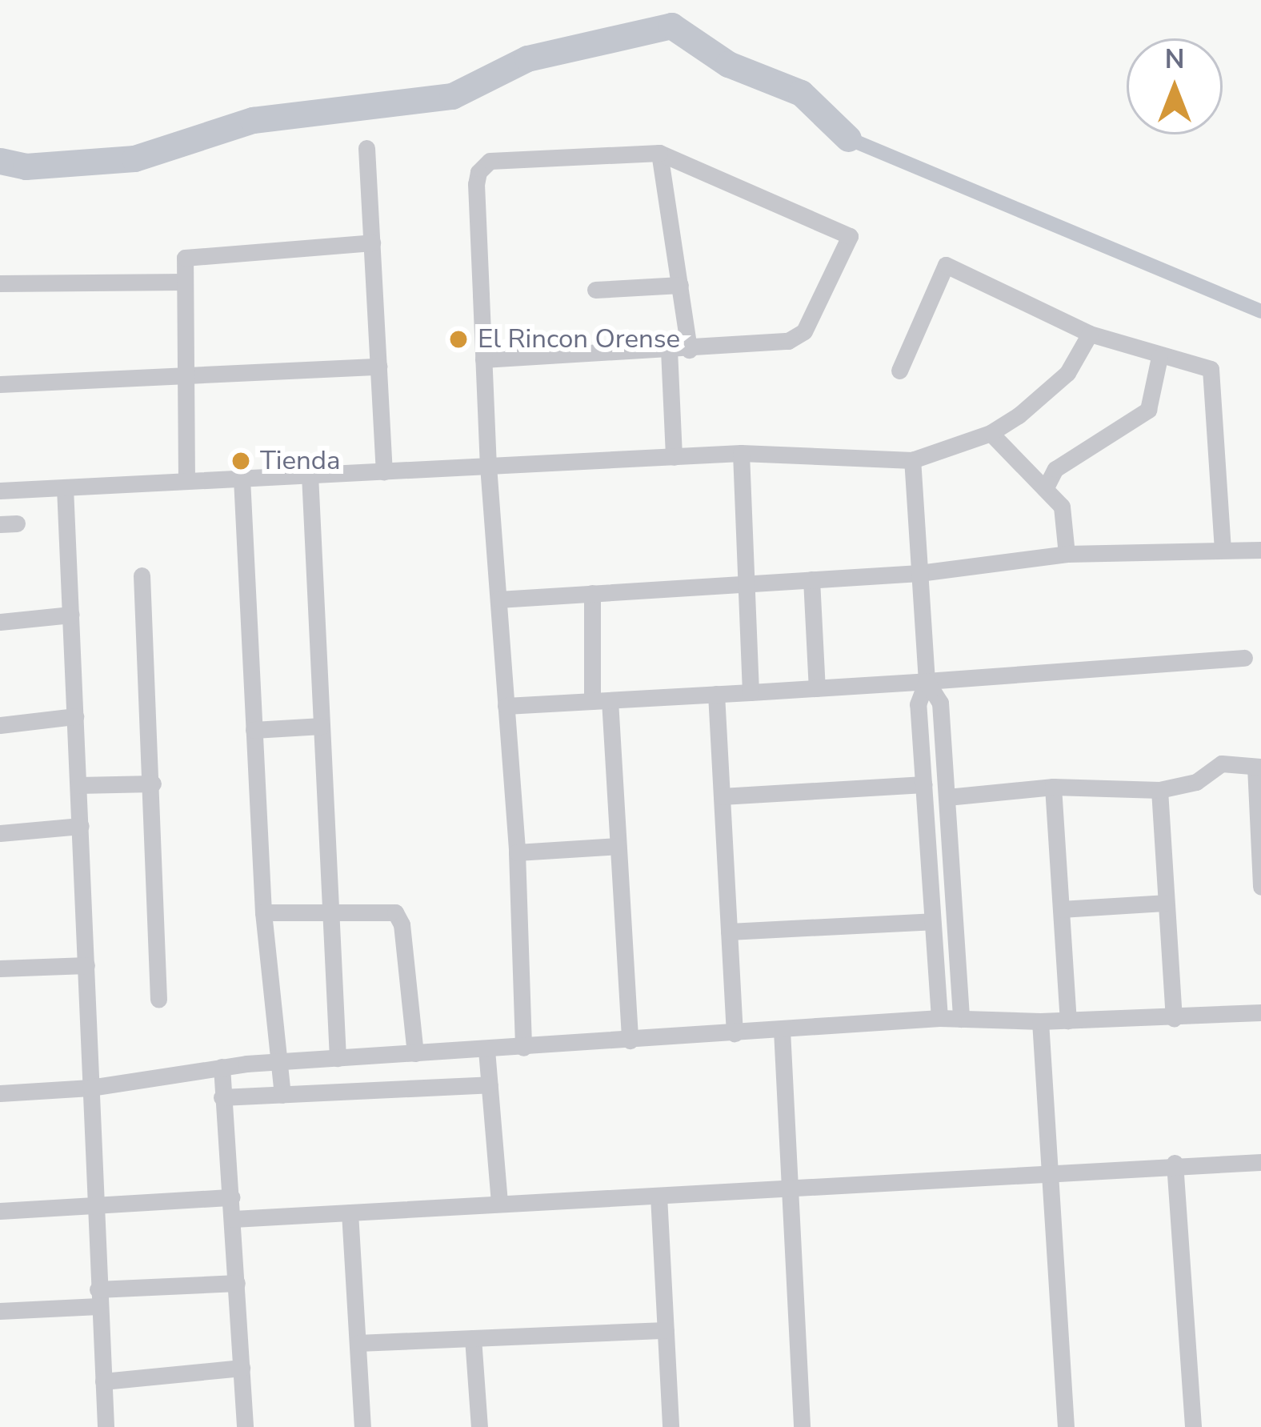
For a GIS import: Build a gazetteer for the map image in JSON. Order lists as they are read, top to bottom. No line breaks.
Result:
{"places":["El Rincon Orense","Tienda"],"north":"top"}
